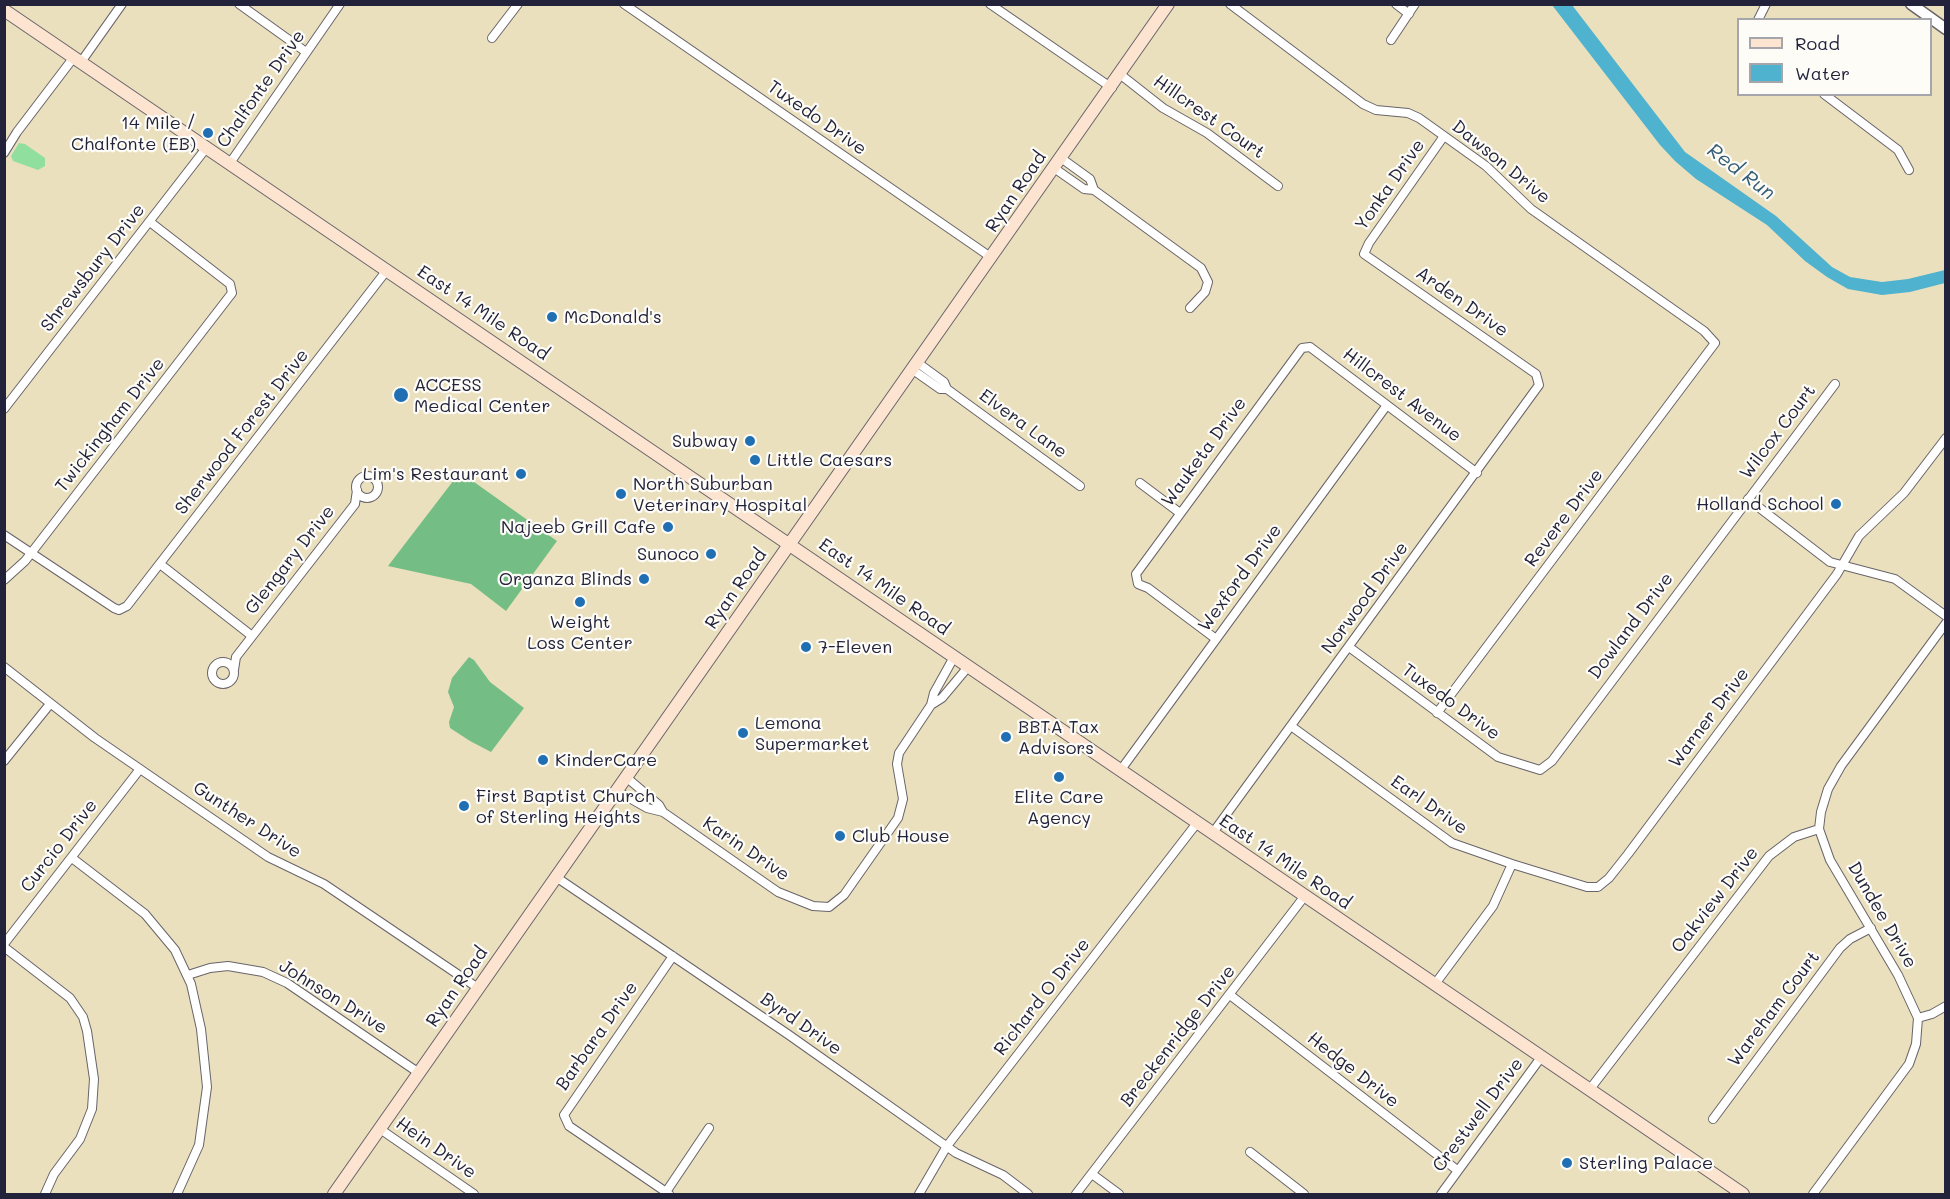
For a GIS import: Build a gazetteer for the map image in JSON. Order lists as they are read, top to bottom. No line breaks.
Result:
{"streets":{"main road":["Ryan Road","East 14 Mile Road"],"street":["Chalfonte Drive","Hillcrest Court","Tuxedo Drive","Dawson Drive","Yonka Drive","Shrewsbury Drive","Arden Drive","Hillcrest Avenue","Elvera Lane","Twickingham Drive","Sherwood Forest Drive","Wilcox Court","Wauketa Drive","Revere Drive","Glengary Drive","Wexford Drive","Norwood Drive","Dowland Drive","Warner Drive","Earl Drive","Gunther Drive","Curcio Drive","Karin Drive","Oakview Drive","Dundee Drive","Johnson Drive","Richard O Drive","Wareham Court","Byrd Drive","Barbara Drive","Breckenridge Drive","Hedge Drive","Crestwell Drive","Hein Drive"]},"crossings":[["Chalfonte Drive","East 14 Mile Road"],["Hillcrest Court","Ryan Road"],["Tuxedo Drive","Ryan Road"],["Tuxedo Drive","Revere Drive"],["Tuxedo Drive","Norwood Drive"],["Tuxedo Drive","Dowland Drive"],["Dawson Drive","Yonka Drive"],["Dawson Drive","Revere Drive"],["Yonka Drive","Arden Drive"],["Ryan Road","East 14 Mile Road"],["Ryan Road","Elvera Lane"],["Ryan Road","Gunther Drive"],["Ryan Road","Karin Drive"],["Ryan Road","Johnson Drive"],["Ryan Road","Byrd Drive"],["Ryan Road","Hein Drive"],["Shrewsbury Drive","East 14 Mile Road"],["Shrewsbury Drive","Twickingham Drive"],["Arden Drive","Norwood Drive"],["East 14 Mile Road","Sherwood Forest Drive"],["East 14 Mile Road","Wexford Drive"],["East 14 Mile Road","Norwood Drive"],["East 14 Mile Road","Karin Drive"],["East 14 Mile Road","Oakview Drive"],["East 14 Mile Road","Richard O Drive"],["East 14 Mile Road","Breckenridge Drive"],["East 14 Mile Road","Crestwell Drive"],["Hillcrest Avenue","Wauketa Drive"],["Hillcrest Avenue","Wexford Drive"],["Hillcrest Avenue","Norwood Drive"],["Twickingham Drive","Sherwood Forest Drive"],["Sherwood Forest Drive","Glengary Drive"],["Wilcox Court","Dowland Drive"],["Wauketa Drive","Wexford Drive"],["Norwood Drive","Earl Drive"],["Warner Drive","Earl Drive"],["Gunther Drive","Curcio Drive"],["Oakview Drive","Dundee Drive"],["Dundee Drive","Wareham Court"],["Richard O Drive","Byrd Drive"],["Byrd Drive","Barbara Drive"],["Breckenridge Drive","Hedge Drive"],["Hedge Drive","Crestwell Drive"]],"water":["Red Run"],"places":["14 Mile / Chalfonte (EB)","McDonald's","ACCESS Medical Center","Subway","Little Caesars","Lim's Restaurant","North Suburban Veterinary Hospital","Holland School","Najeeb Grill Cafe","Sunoco","Organza Blinds","Weight Loss Center","7-Eleven","Lemona Supermarket","BBTA Tax Advisors","KinderCare","Elite Care Agency","First Baptist Church of Sterling Heights","Club House","Sterling Palace"],"legend":["Road","Water"]}
